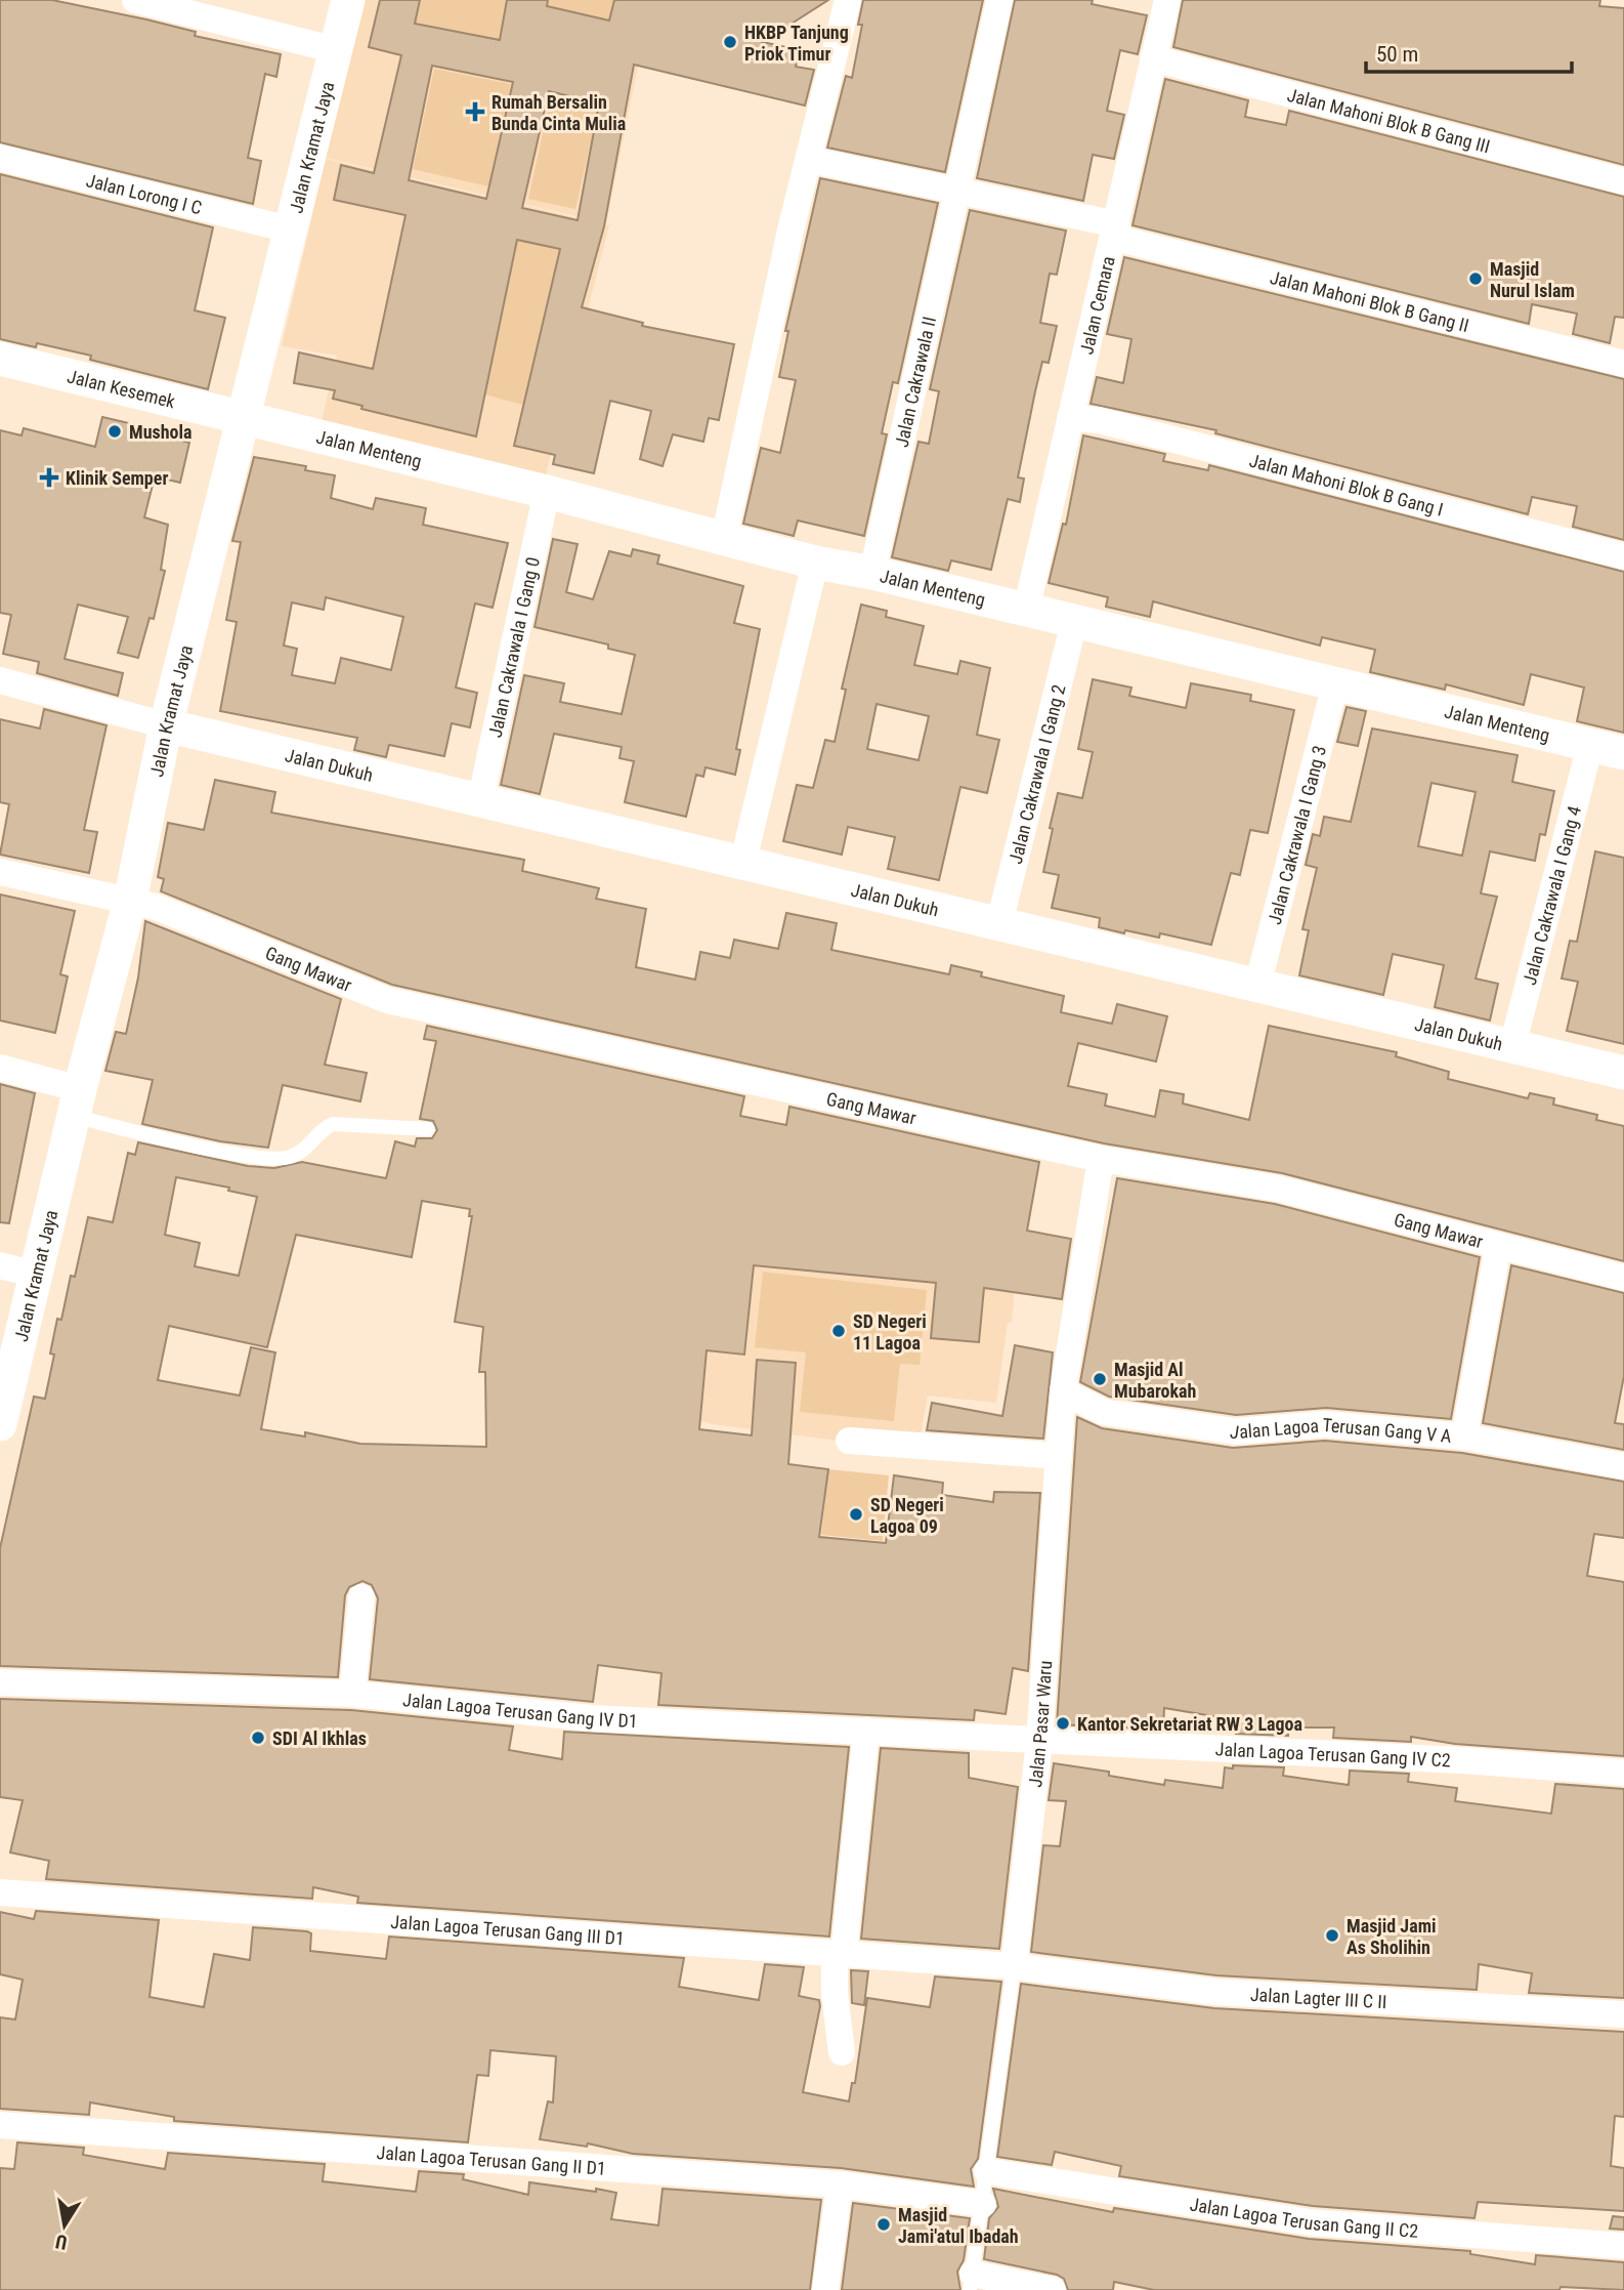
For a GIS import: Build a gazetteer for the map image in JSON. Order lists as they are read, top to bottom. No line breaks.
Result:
{"streets":{"street":["Jalan Mahoni Blok B Gang III","Jalan Kramat Jaya","Jalan Lorong I C","Jalan Mahoni Blok B Gang II","Jalan Cemara","Jalan Cakrawala II","Jalan Kesemek","Jalan Menteng","Jalan Mahoni Blok B Gang I","Jalan Cakrawala I Gang 0","Jalan Dukuh","Jalan Cakrawala I Gang 2","Jalan Cakrawala I Gang 3","Jalan Cakrawala I Gang 4","Gang Mawar","Jalan Lagoa Terusan Gang V A","Jalan Lagoa Terusan Gang IV D1","Jalan Pasar Waru","Jalan Lagoa Terusan Gang IV C2","Jalan Lagoa Terusan Gang III D1","Jalan Lagter III C II","Jalan Lagoa Terusan Gang II D1","Jalan Lagoa Terusan Gang II C2"]},"crossings":[["Jalan Mahoni Blok B Gang III","Jalan Cemara"],["Jalan Kramat Jaya","Jalan Lorong I C"],["Jalan Kramat Jaya","Jalan Kesemek"],["Jalan Kramat Jaya","Jalan Menteng"],["Jalan Kramat Jaya","Jalan Dukuh"],["Jalan Kramat Jaya","Gang Mawar"],["Jalan Mahoni Blok B Gang II","Jalan Cemara"],["Jalan Cemara","Jalan Menteng"],["Jalan Cemara","Jalan Mahoni Blok B Gang I"],["Jalan Cakrawala II","Jalan Menteng"],["Jalan Kesemek","Jalan Menteng"],["Jalan Menteng","Jalan Cakrawala I Gang 0"],["Jalan Menteng","Jalan Cakrawala I Gang 2"],["Jalan Menteng","Jalan Cakrawala I Gang 3"],["Jalan Menteng","Jalan Cakrawala I Gang 4"],["Jalan Cakrawala I Gang 0","Jalan Dukuh"],["Jalan Dukuh","Jalan Cakrawala I Gang 2"],["Jalan Dukuh","Jalan Cakrawala I Gang 3"],["Jalan Dukuh","Jalan Cakrawala I Gang 4"],["Gang Mawar","Jalan Pasar Waru"],["Jalan Lagoa Terusan Gang V A","Jalan Pasar Waru"],["Jalan Lagoa Terusan Gang IV D1","Jalan Pasar Waru"],["Jalan Lagoa Terusan Gang IV D1","Jalan Lagoa Terusan Gang IV C2"],["Jalan Pasar Waru","Jalan Lagoa Terusan Gang IV C2"],["Jalan Pasar Waru","Jalan Lagoa Terusan Gang III D1"],["Jalan Pasar Waru","Jalan Lagter III C II"],["Jalan Pasar Waru","Jalan Lagoa Terusan Gang II D1"],["Jalan Pasar Waru","Jalan Lagoa Terusan Gang II C2"],["Jalan Lagoa Terusan Gang III D1","Jalan Lagter III C II"]],"places":{"other":["HKBP Tanjung Priok Timur","Masjid Nurul Islam","Mushola","SD Negeri 11 Lagoa","Masjid Al Mubarokah","SD Negeri Lagoa 09","Kantor Sekretariat RW 3 Lagoa","SDI Al Ikhlas","Masjid Jami As Sholihin","Masjid Jami'atul Ibadah"],"health":["Rumah Bersalin Bunda Cinta Mulia","Klinik Semper"]},"scale_bar":"50 m","north":"bottom"}
